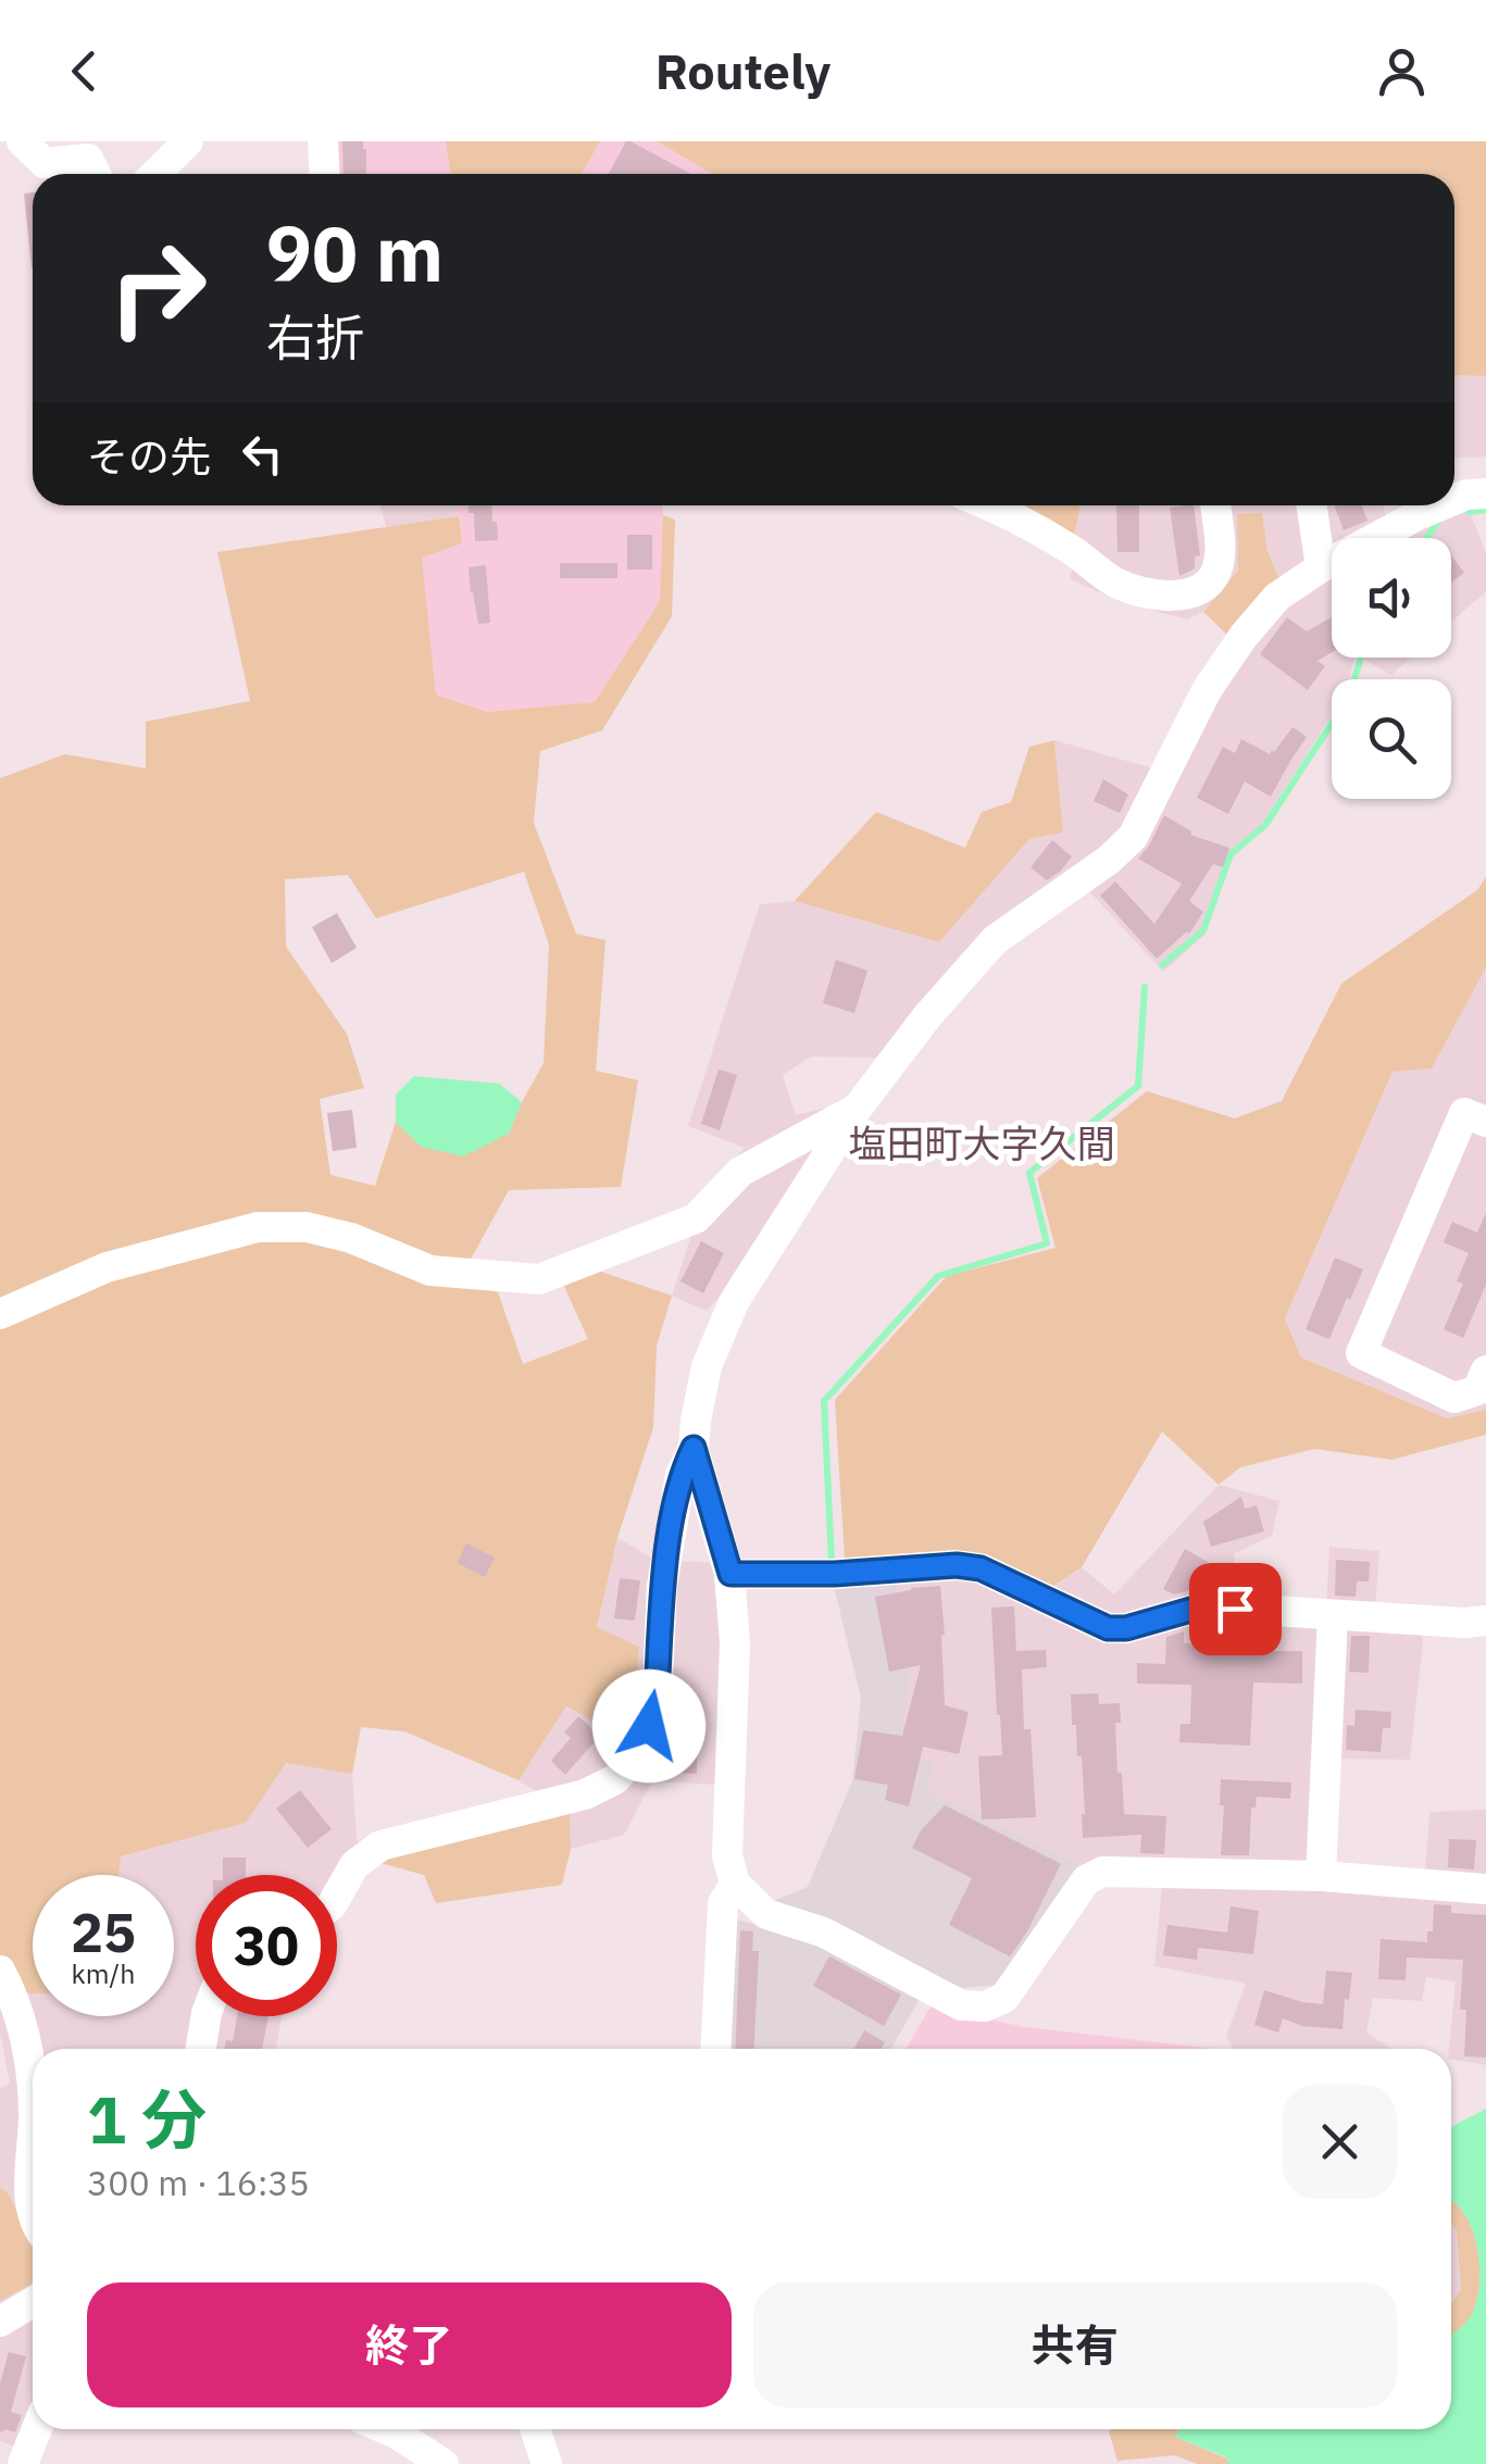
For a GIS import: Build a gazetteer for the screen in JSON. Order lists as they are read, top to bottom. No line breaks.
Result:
{"districts":["塩田町大字久間"],"page":{"header":"Routely","turn":["90 m","右折"],"then":"その先","speed":"25 km/h","limit":"30","heading":["1 分","300 m · 16:35"],"buttons":["終了","共有"]}}
